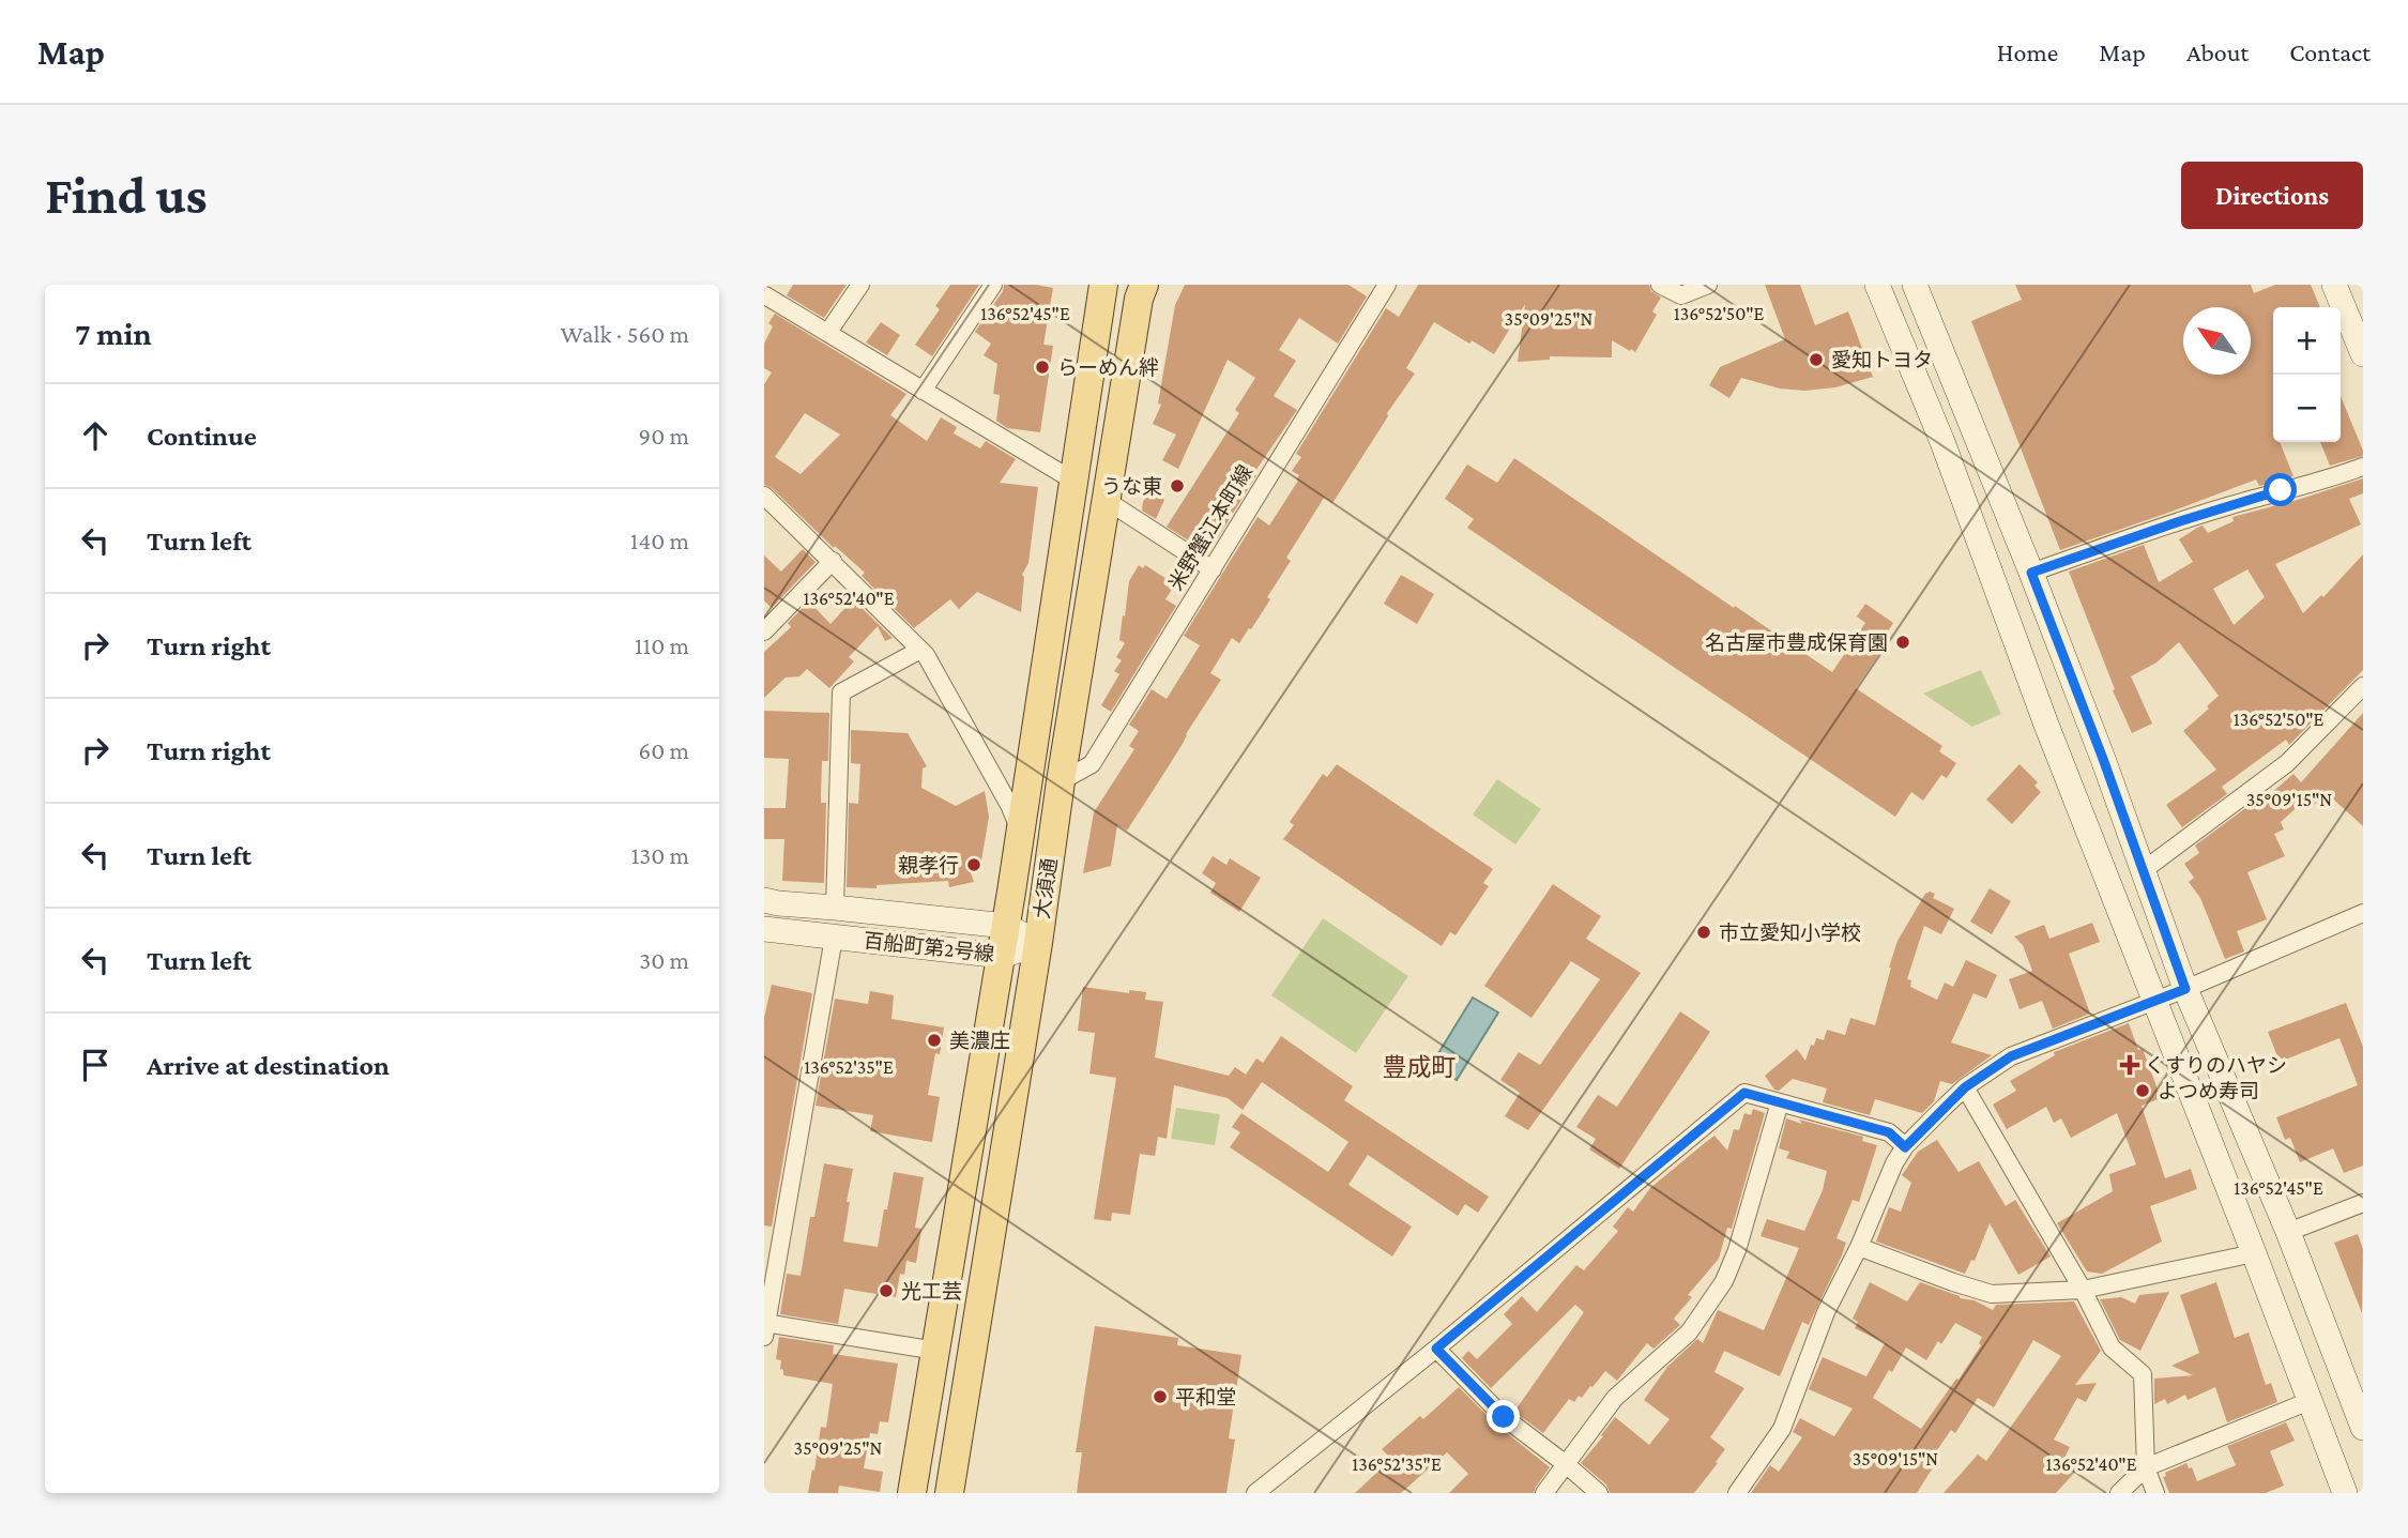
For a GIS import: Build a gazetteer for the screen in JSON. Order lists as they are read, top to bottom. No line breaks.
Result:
{"streets":{"main road":["大須通"],"street":["米野蟹江本町線","百船町第2号線"]},"crossings":[["米野蟹江本町線","大須通"],["大須通","百船町第2号線"]],"districts":["豊成町"],"places":{"other":["愛知トヨタ","らーめん絆","うな東","名古屋市豊成保育園","親孝行","市立愛知小学校","美濃庄","よつめ寿司","光工芸","平和堂"],"health":["くすりのハヤシ"]},"north":"top left","page":{"header":"Map","nav":["Home","Map","About","Contact"],"buttons":"Directions","title":"Find us","heading":["7 min","Walk · 560 m"],"map_buttons":["+","−"],"list":[["Continue","90 m"],["Turn left","140 m"],["Turn right","110 m"],["Turn right","60 m"],["Turn left","130 m"],["Turn left","30 m"],"Arrive at destination"]},"coordinates":["136°52'45\"E","136°52'50\"E","35°09'25\"N","136°52'40\"E","35°09'15\"N","136°52'35\"E"]}
